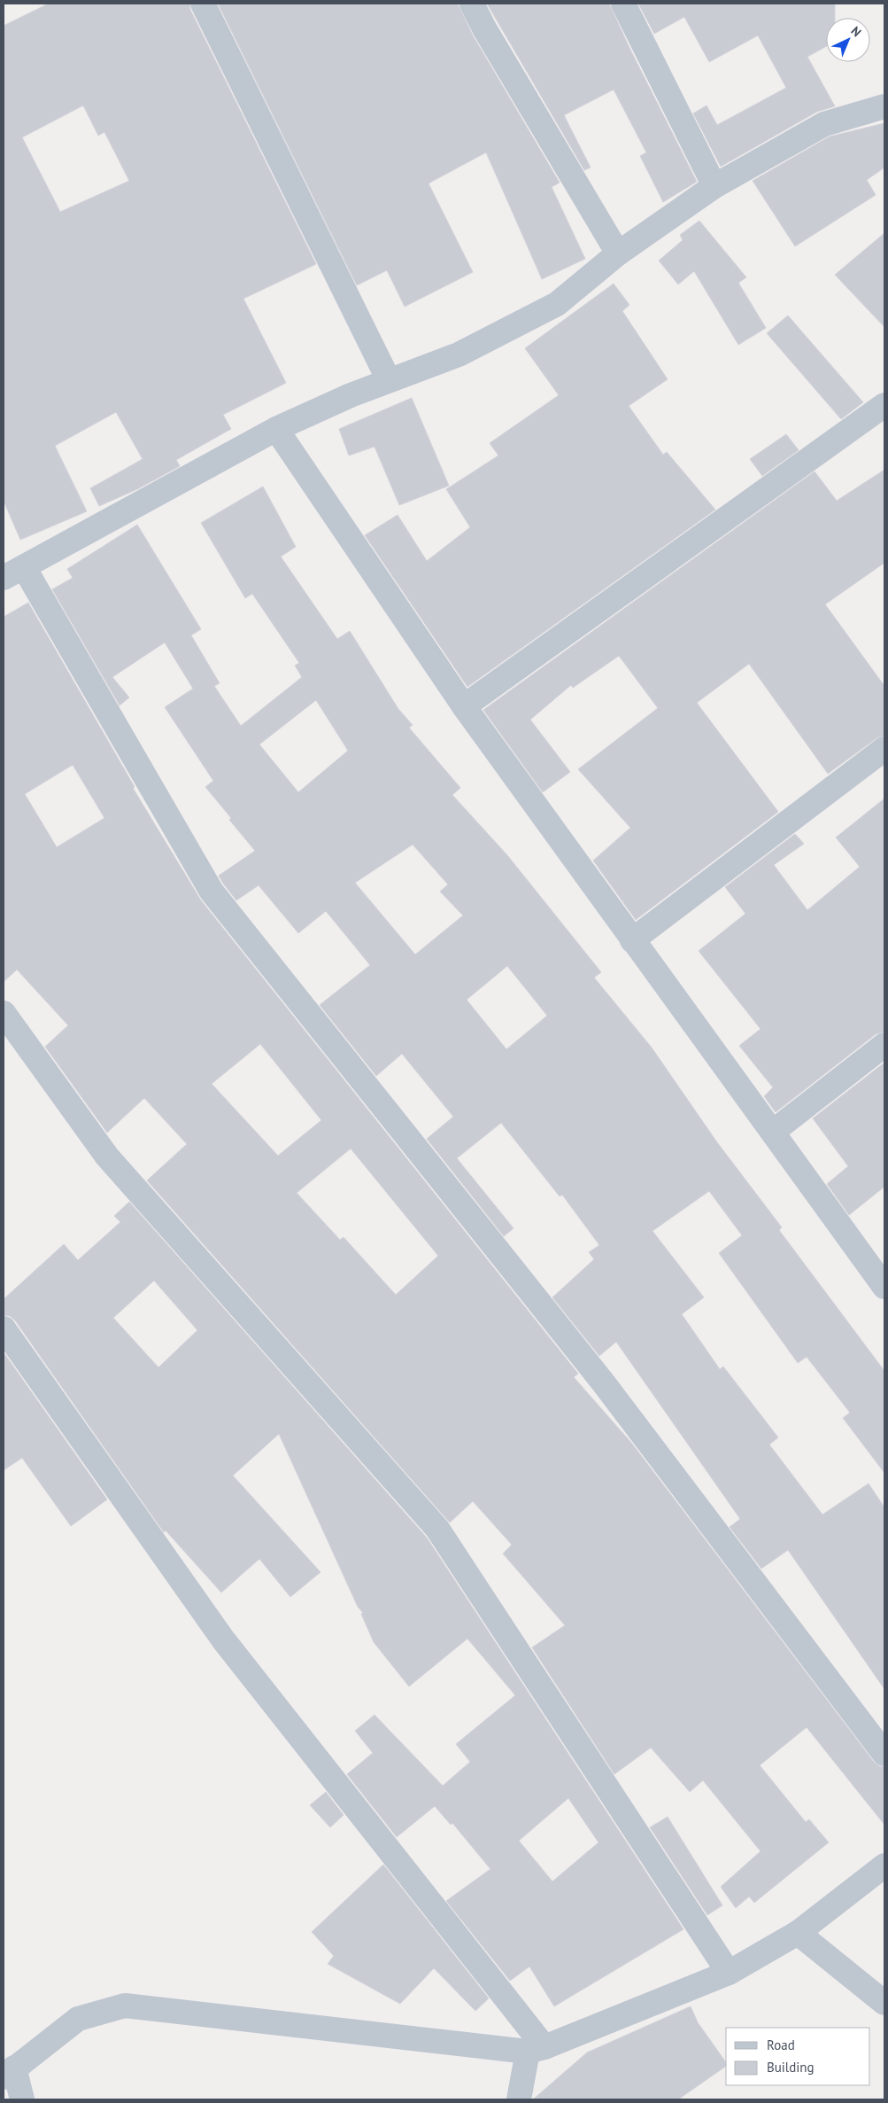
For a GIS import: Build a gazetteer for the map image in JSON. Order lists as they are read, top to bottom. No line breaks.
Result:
{"legend":["Road","Building"],"north":"top right"}
